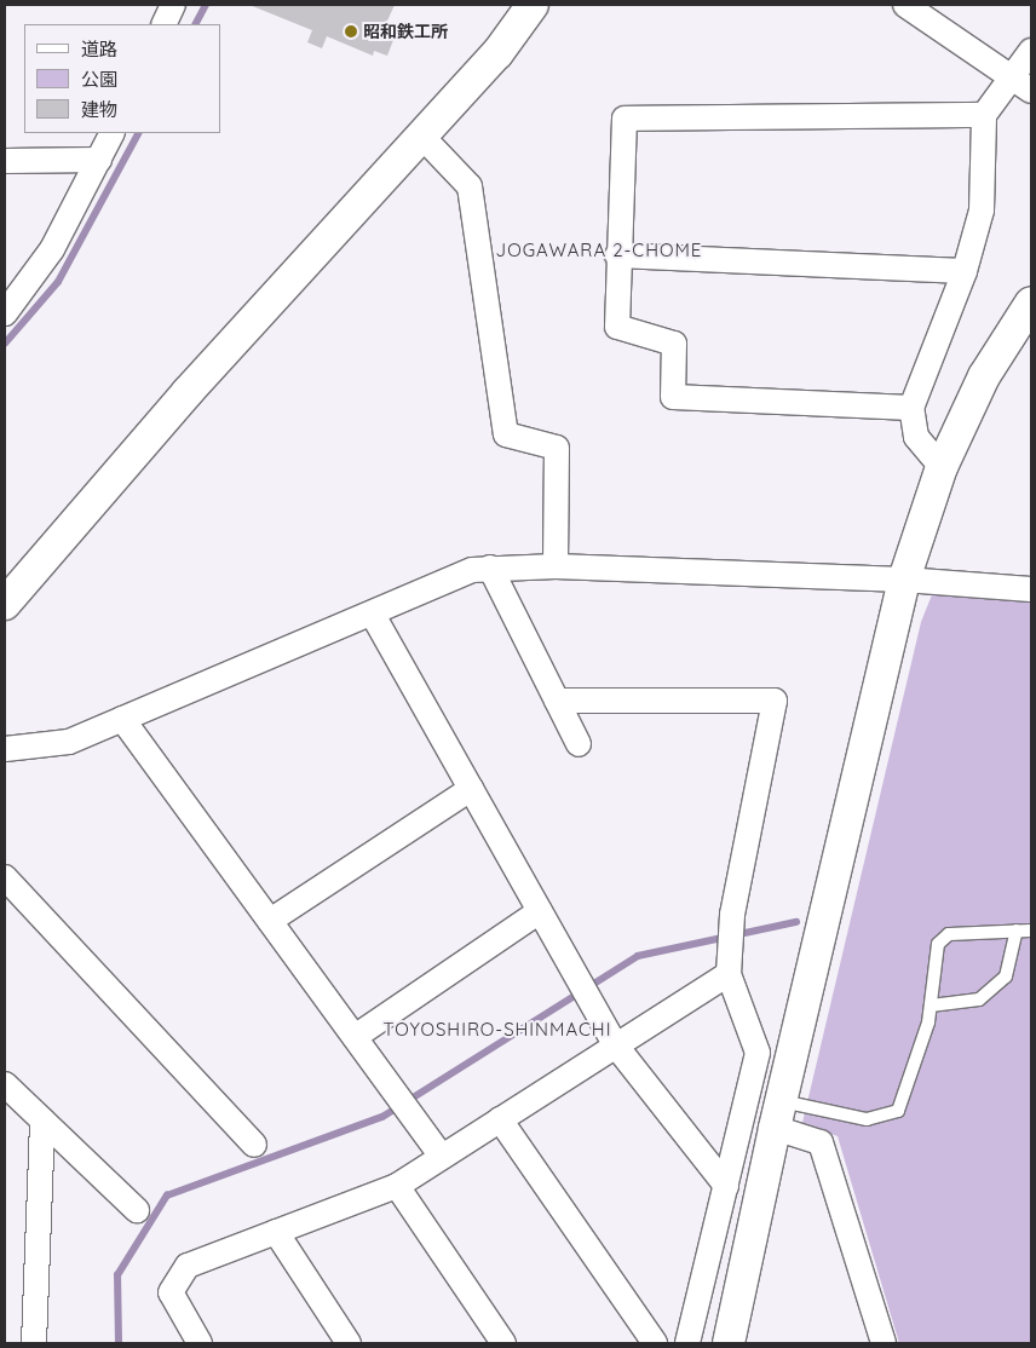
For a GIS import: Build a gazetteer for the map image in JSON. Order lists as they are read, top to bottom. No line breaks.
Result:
{"districts":["JOGAWARA 2-CHOME","TOYOSHIRO-SHINMACHI"],"places":["昭和鉄工所"],"legend":["道路","公園","建物"]}
